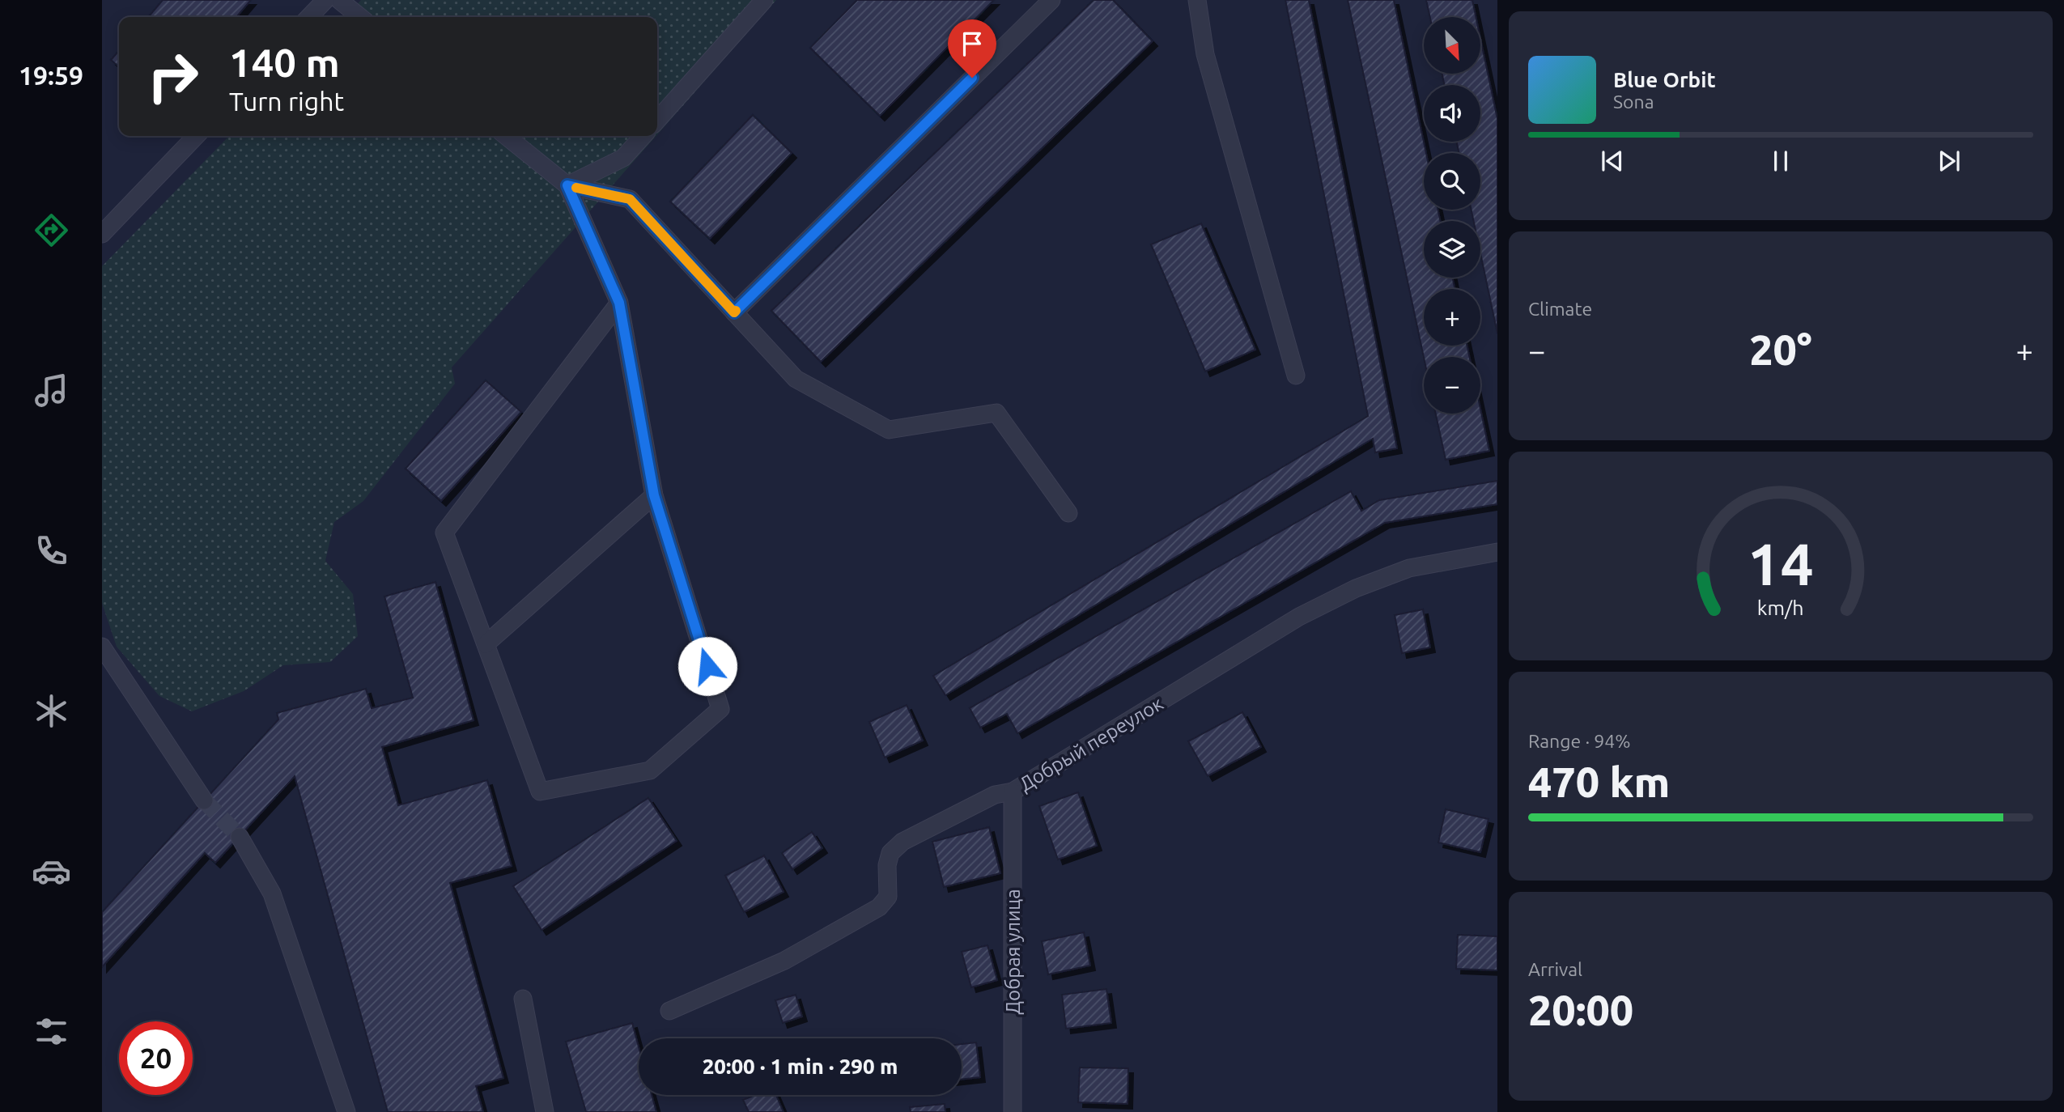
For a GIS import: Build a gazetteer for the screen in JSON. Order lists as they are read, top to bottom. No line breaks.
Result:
{"streets":{"street":["Добрый переулок","Добрая улица"]},"crossings":[["Добрый переулок","Добрая улица"]],"north":"bottom right","page":{"tabs":"19:59","map_buttons":["+","−"],"turn":["140 m","Turn right"],"song":["Blue Orbit","Sona"],"tile":["Climate",["Range · 94%","470 km"],["Arrival","20:00"]],"heat":["−","20°","+"],"limit":"20","trip":"20:00 · 1 min · 290 m","gauge":["14","km/h"]}}
